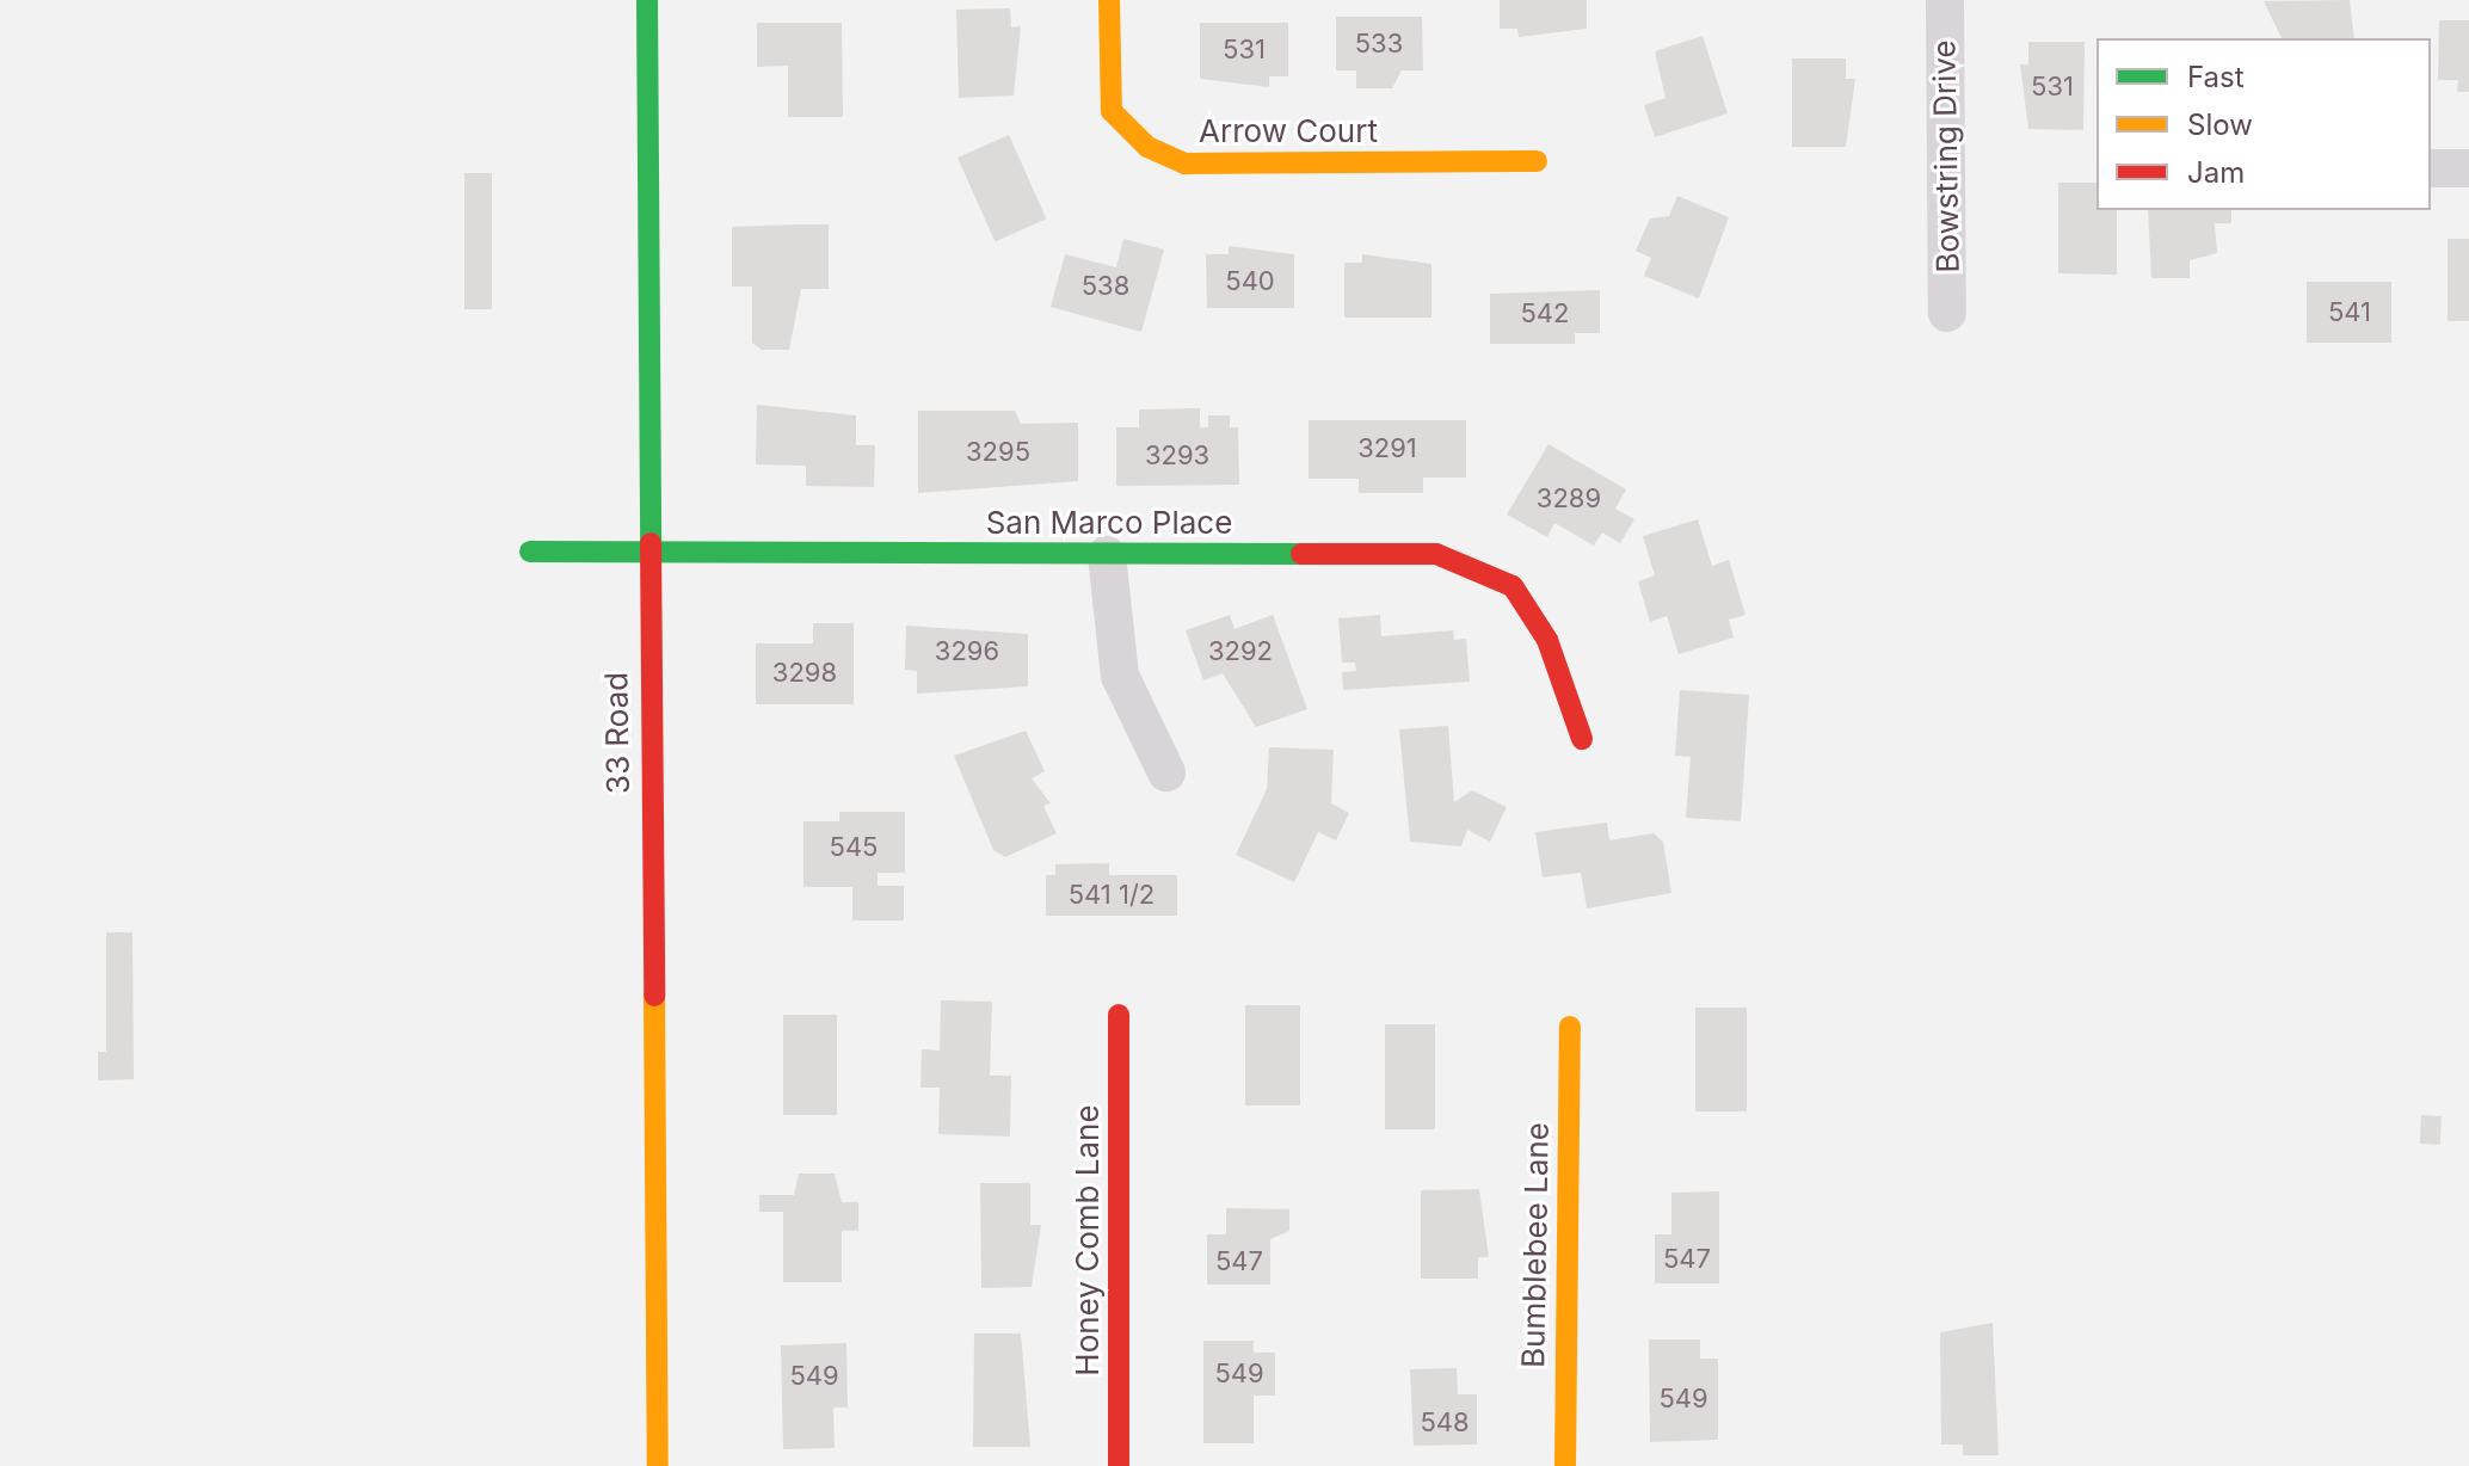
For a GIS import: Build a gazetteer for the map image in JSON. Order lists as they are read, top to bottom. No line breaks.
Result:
{"streets":{"street":["Arrow Court","Bowstring Drive","San Marco Place","33 Road","Honey Comb Lane","Bumblebee Lane"]},"crossings":[["San Marco Place","33 Road"]],"house_numbers":["533","531","531","540","538","541","542","3291","3295","3293","3289","3296","3292","3298","545","541 1/2","547","547","549","549","549","548"],"legend":["Fast","Slow","Jam"]}
